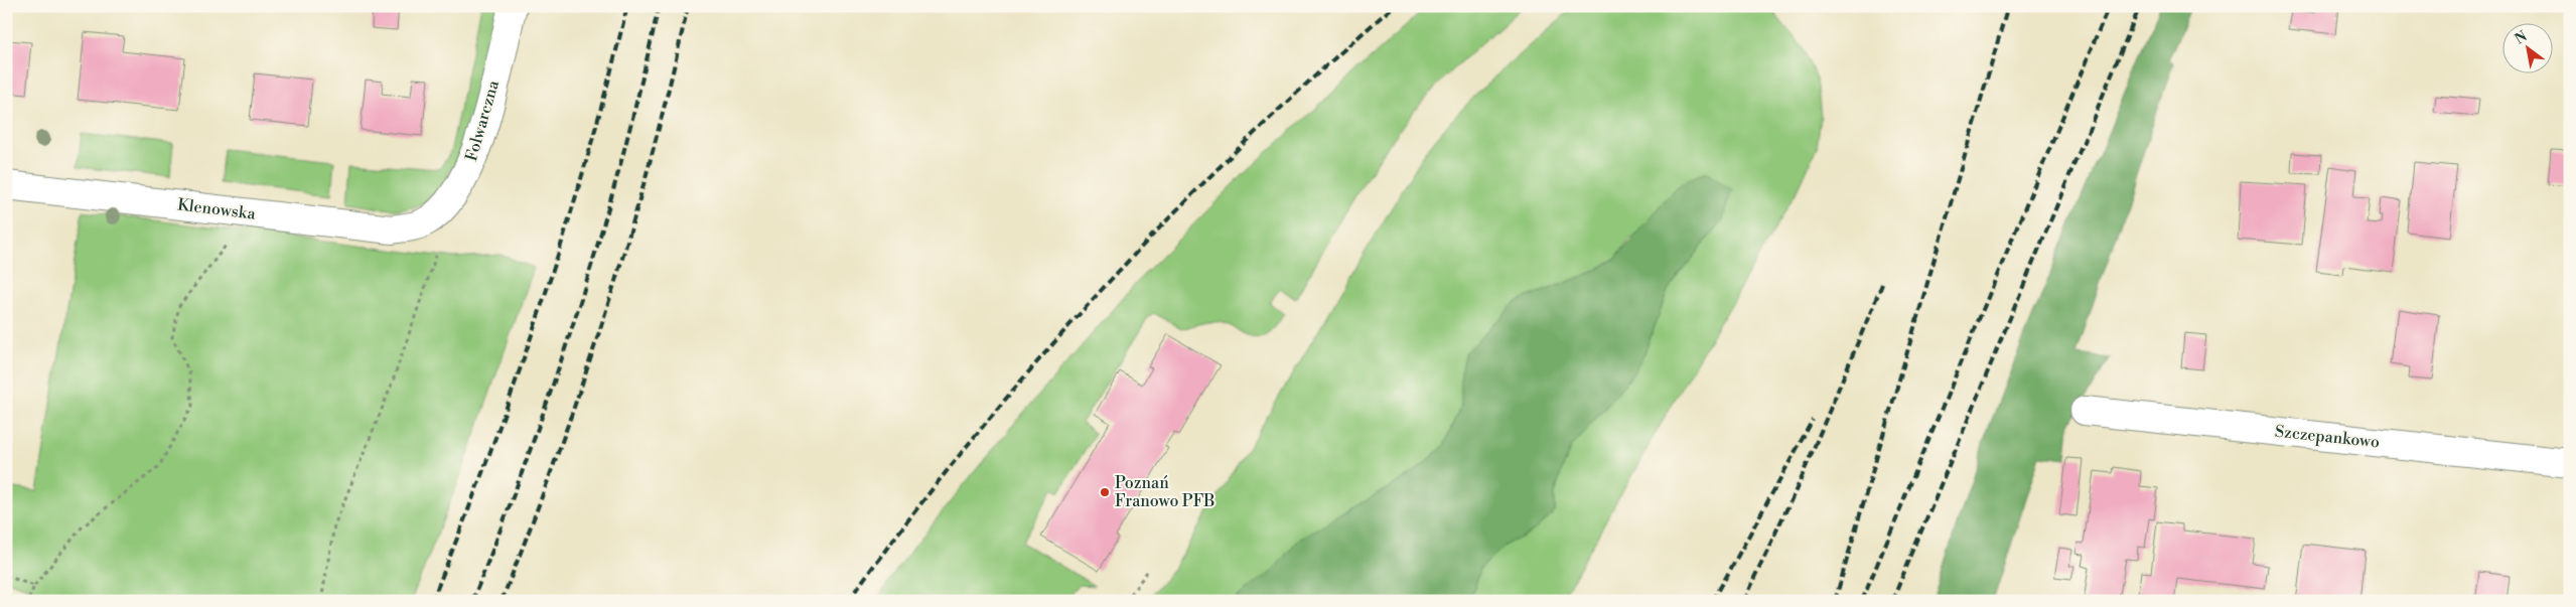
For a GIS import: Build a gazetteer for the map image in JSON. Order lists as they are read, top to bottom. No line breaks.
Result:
{"streets":{"street":["Folwarczna","Klenowska","Szczepankowo"]},"crossings":[["Folwarczna","Klenowska"]],"places":["Poznań Franowo PFB"],"north":"top left"}
